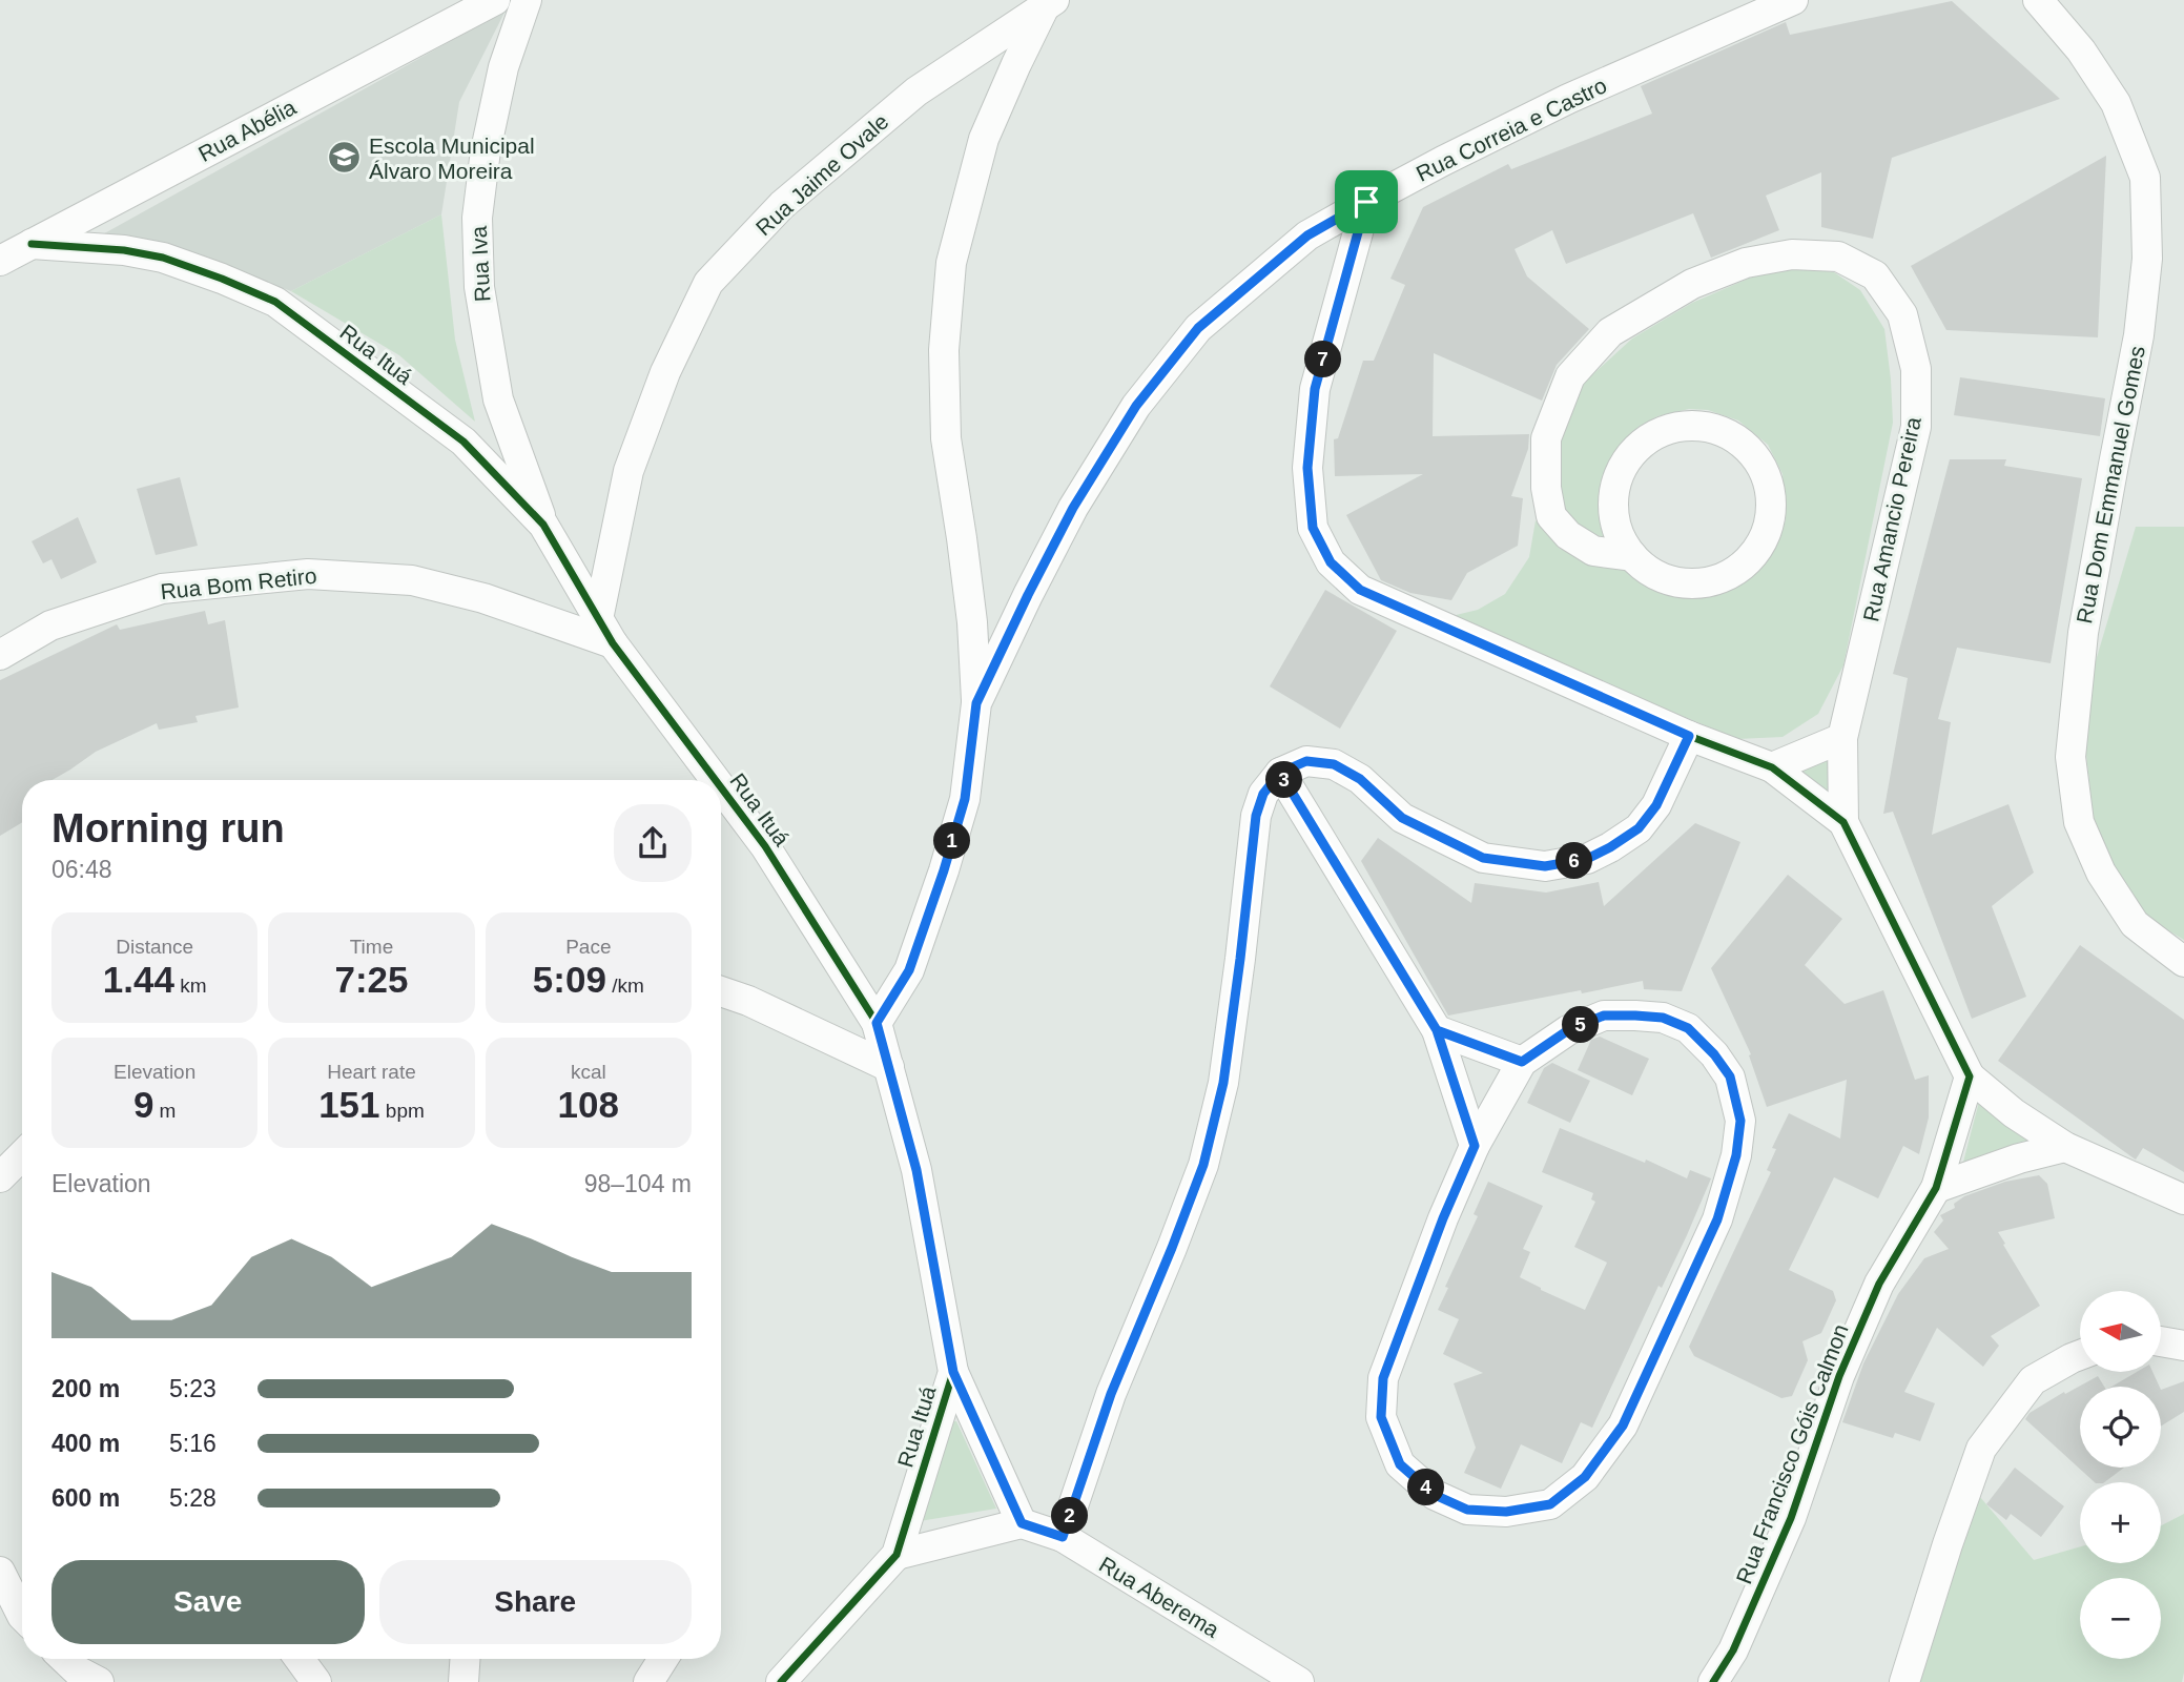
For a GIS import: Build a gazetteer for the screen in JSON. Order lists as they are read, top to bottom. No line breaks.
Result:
{"streets":{"street":["Rua Correia e Castro","Rua Abélia","Rua Jaime Ovale","Rua Iva","Rua Ituá","Rua Dom Emmanuel Gomes","Rua Amancio Pereira","Rua Bom Retiro","Rua Francisco Góis Calmon","Rua Aberema"]},"crossings":[["Rua Correia e Castro","Rua Ituá"],["Rua Abélia","Rua Ituá"],["Rua Jaime Ovale","Rua Ituá"],["Rua Jaime Ovale","Rua Bom Retiro"],["Rua Iva","Rua Ituá"],["Rua Ituá","Rua Bom Retiro"]],"places":{"school or university":["Escola Municipal Álvaro Moreira"]},"north":"left","page":{"pins":["7","3","1","6","5","4","2"],"heading":["Morning run","06:48"],"stats":[["Distance","1.44 km"],["Time","7:25"],["Pace","5:09 /km"],["Elevation","9 m"],["Heart rate","151 bpm"],["kcal","108"]],"chart":["Elevation","98–104 m"],"map_buttons":["+","−"],"list":[{"name":"200 m","note":"5:23"},{"name":"400 m","note":"5:16"},{"name":"600 m","note":"5:28"}],"buttons":["Save","Share"]}}
